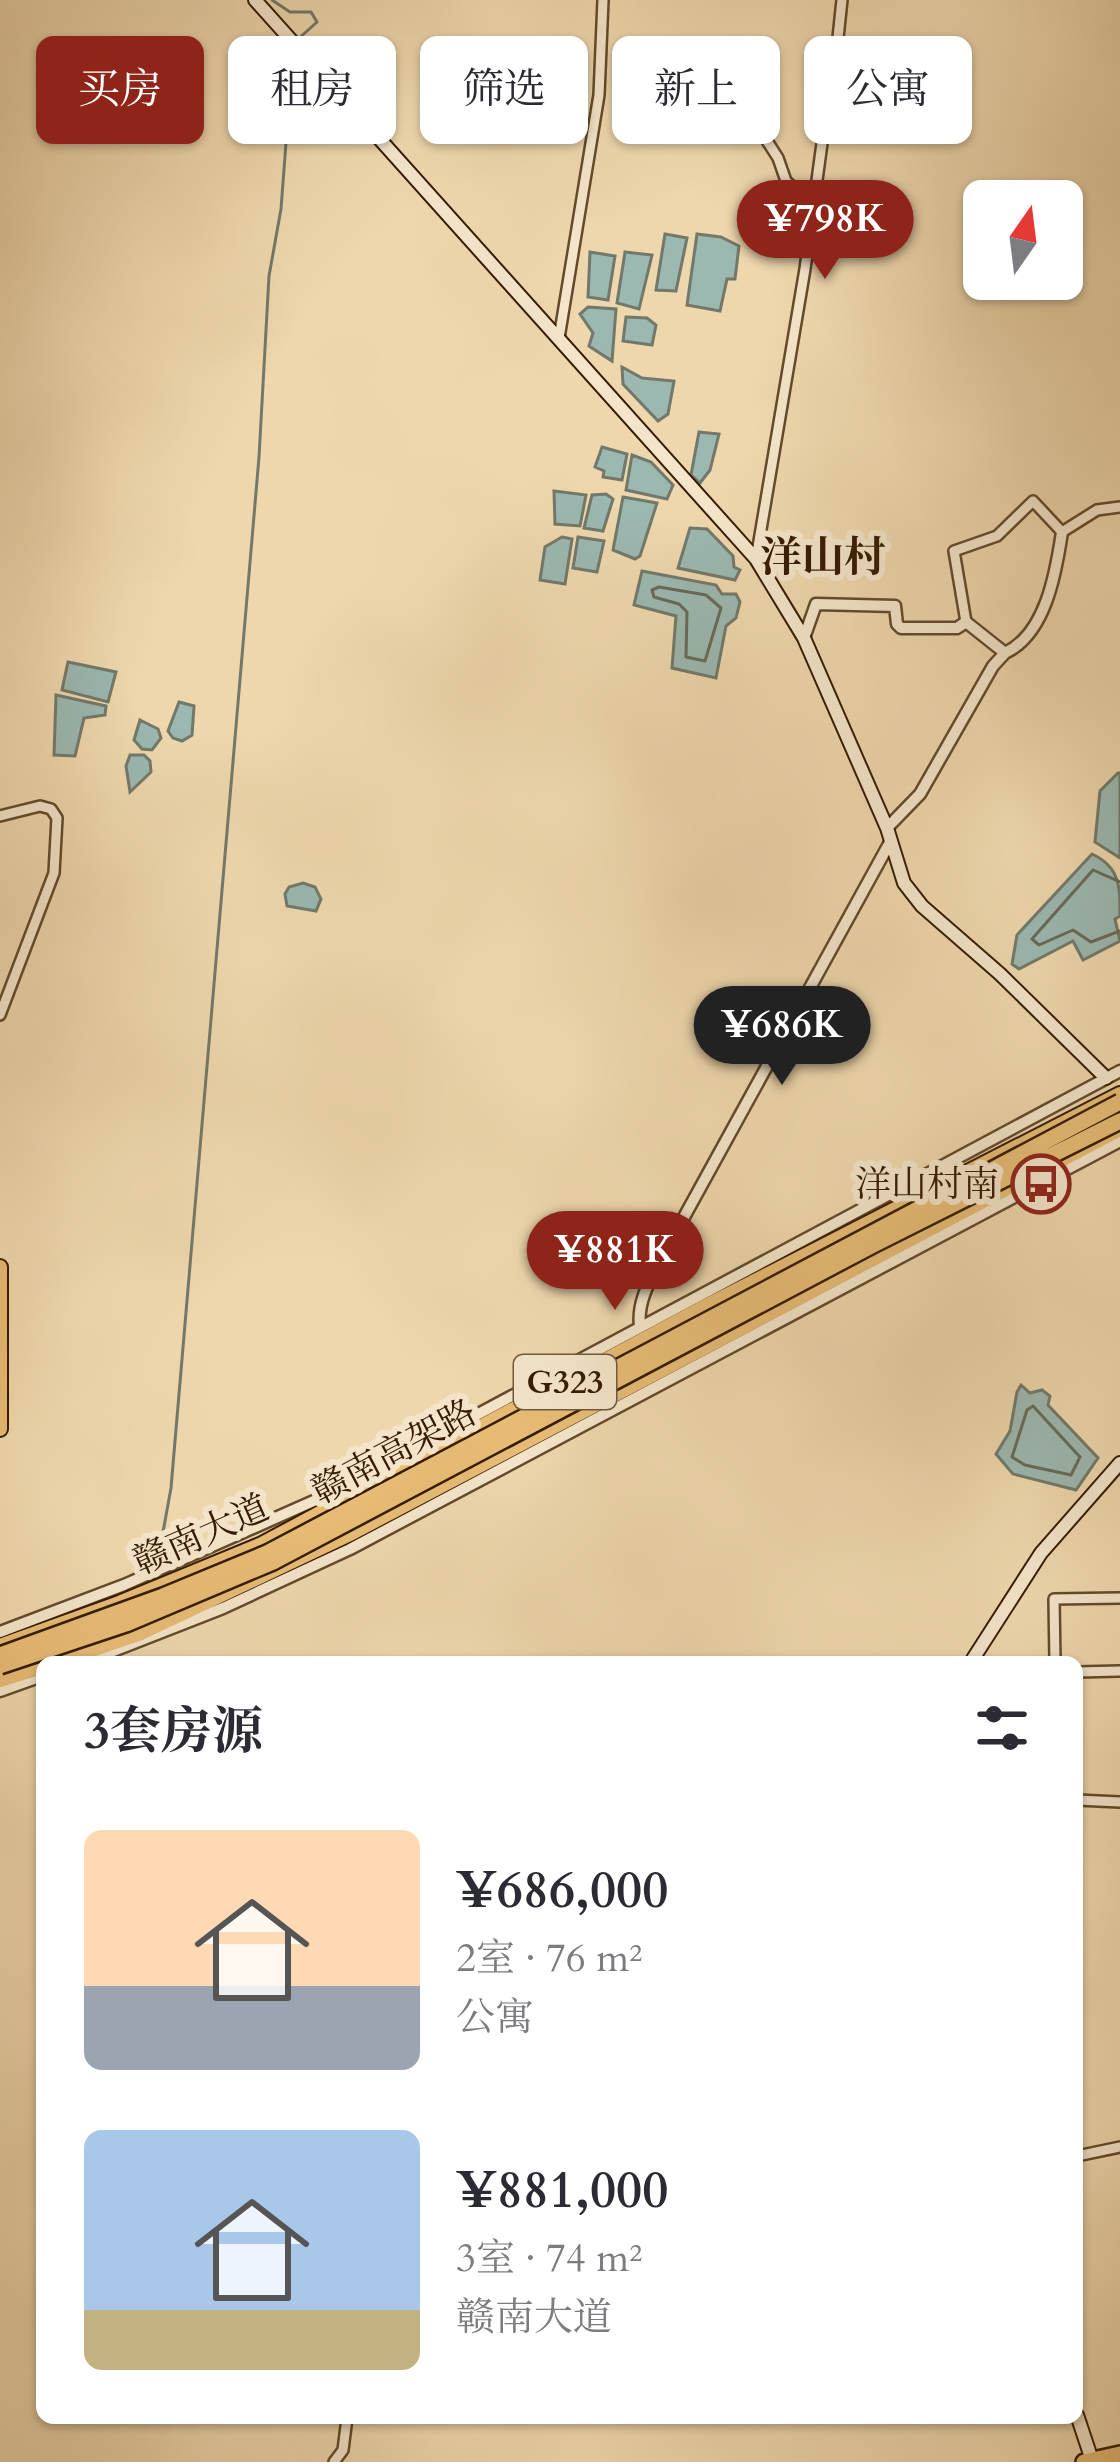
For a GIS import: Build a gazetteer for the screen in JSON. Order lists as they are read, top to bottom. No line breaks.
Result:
{"streets":{"highway":["赣南高架路"],"main road":["G323","赣南大道"]},"crossings":[["赣南高架路","赣南大道"]],"districts":["洋山村"],"places":{"bus stop":["洋山村南"]},"north":"top","page":{"chip":["买房","租房","筛选","新上","公寓"],"price":["¥798K","¥686K","¥881K"],"heading":"3套房源","list":[{"name":"¥686,000","note":"2室 · 76 m² · 公寓"},{"name":"¥881,000","note":"3室 · 74 m² · 赣南大道"}]}}
